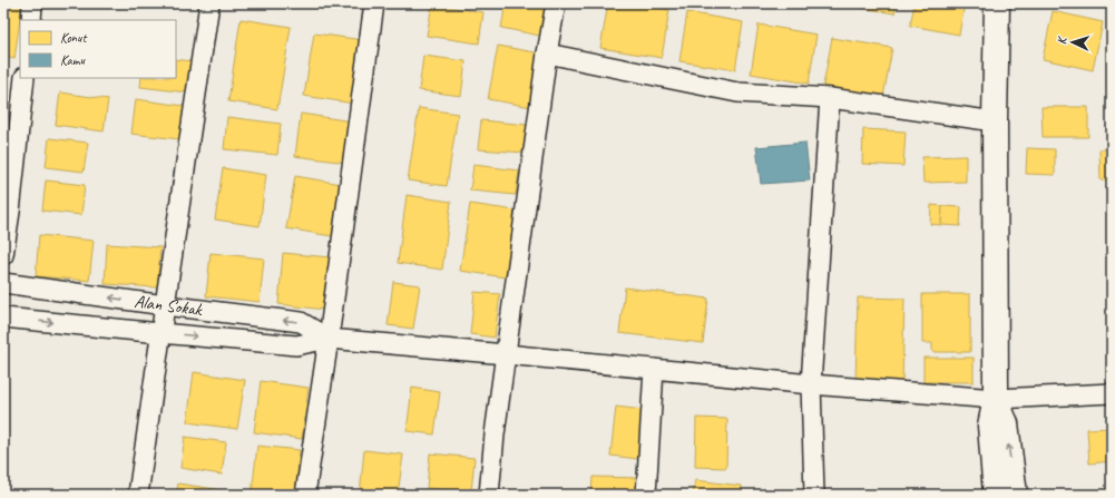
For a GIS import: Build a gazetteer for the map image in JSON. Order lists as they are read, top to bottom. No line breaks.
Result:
{"streets":{"street":["Alan Sokak"]},"legend":["Konut","Kamu"],"north":"left"}
